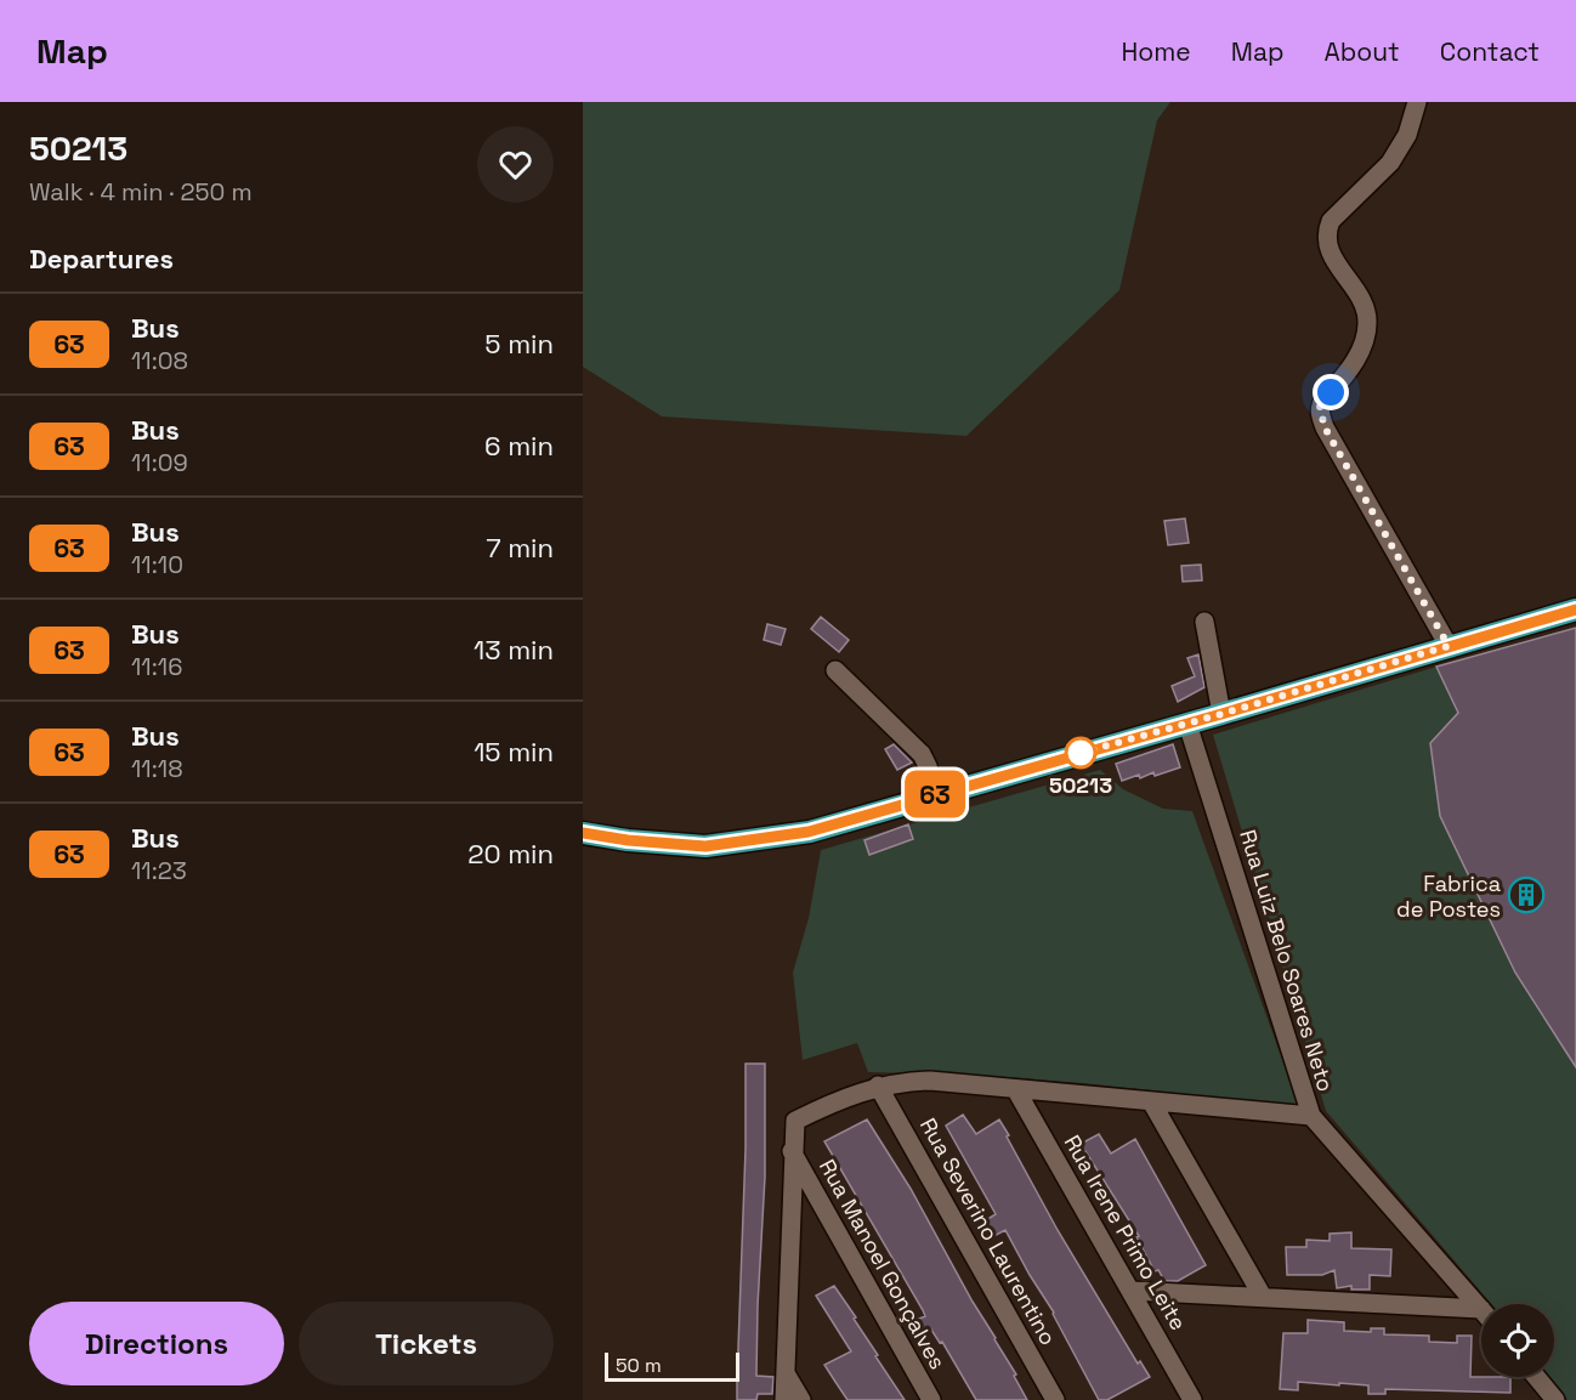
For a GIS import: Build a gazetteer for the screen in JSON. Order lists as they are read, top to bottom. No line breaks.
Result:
{"streets":{"street":["Rua Luiz Belo Soares Neto","Rua Severino Laurentino","Rua Irene Primo Leite","Rua Manoel Gonçalves"]},"places":{"other":["50213"],"building":["Fabrica de Postes"]},"lines":["bus line 63"],"scale_bar":"50 m","page":{"header":"Map","nav":["Home","Map","About","Contact"],"heading":[["50213","Walk · 4 min · 250 m"],"Departures"],"on_map":"63","list":[{"mark":"63","name":"Bus","note":"11:08","value":"5 min"},{"mark":"63","name":"Bus","note":"11:09","value":"6 min"},{"mark":"63","name":"Bus","note":"11:10","value":"7 min"},{"mark":"63","name":"Bus","note":"11:16","value":"13 min"},{"mark":"63","name":"Bus","note":"11:18","value":"15 min"},{"mark":"63","name":"Bus","note":"11:23","value":"20 min"}],"buttons":["Directions","Tickets"],"scale":"50 m"}}
